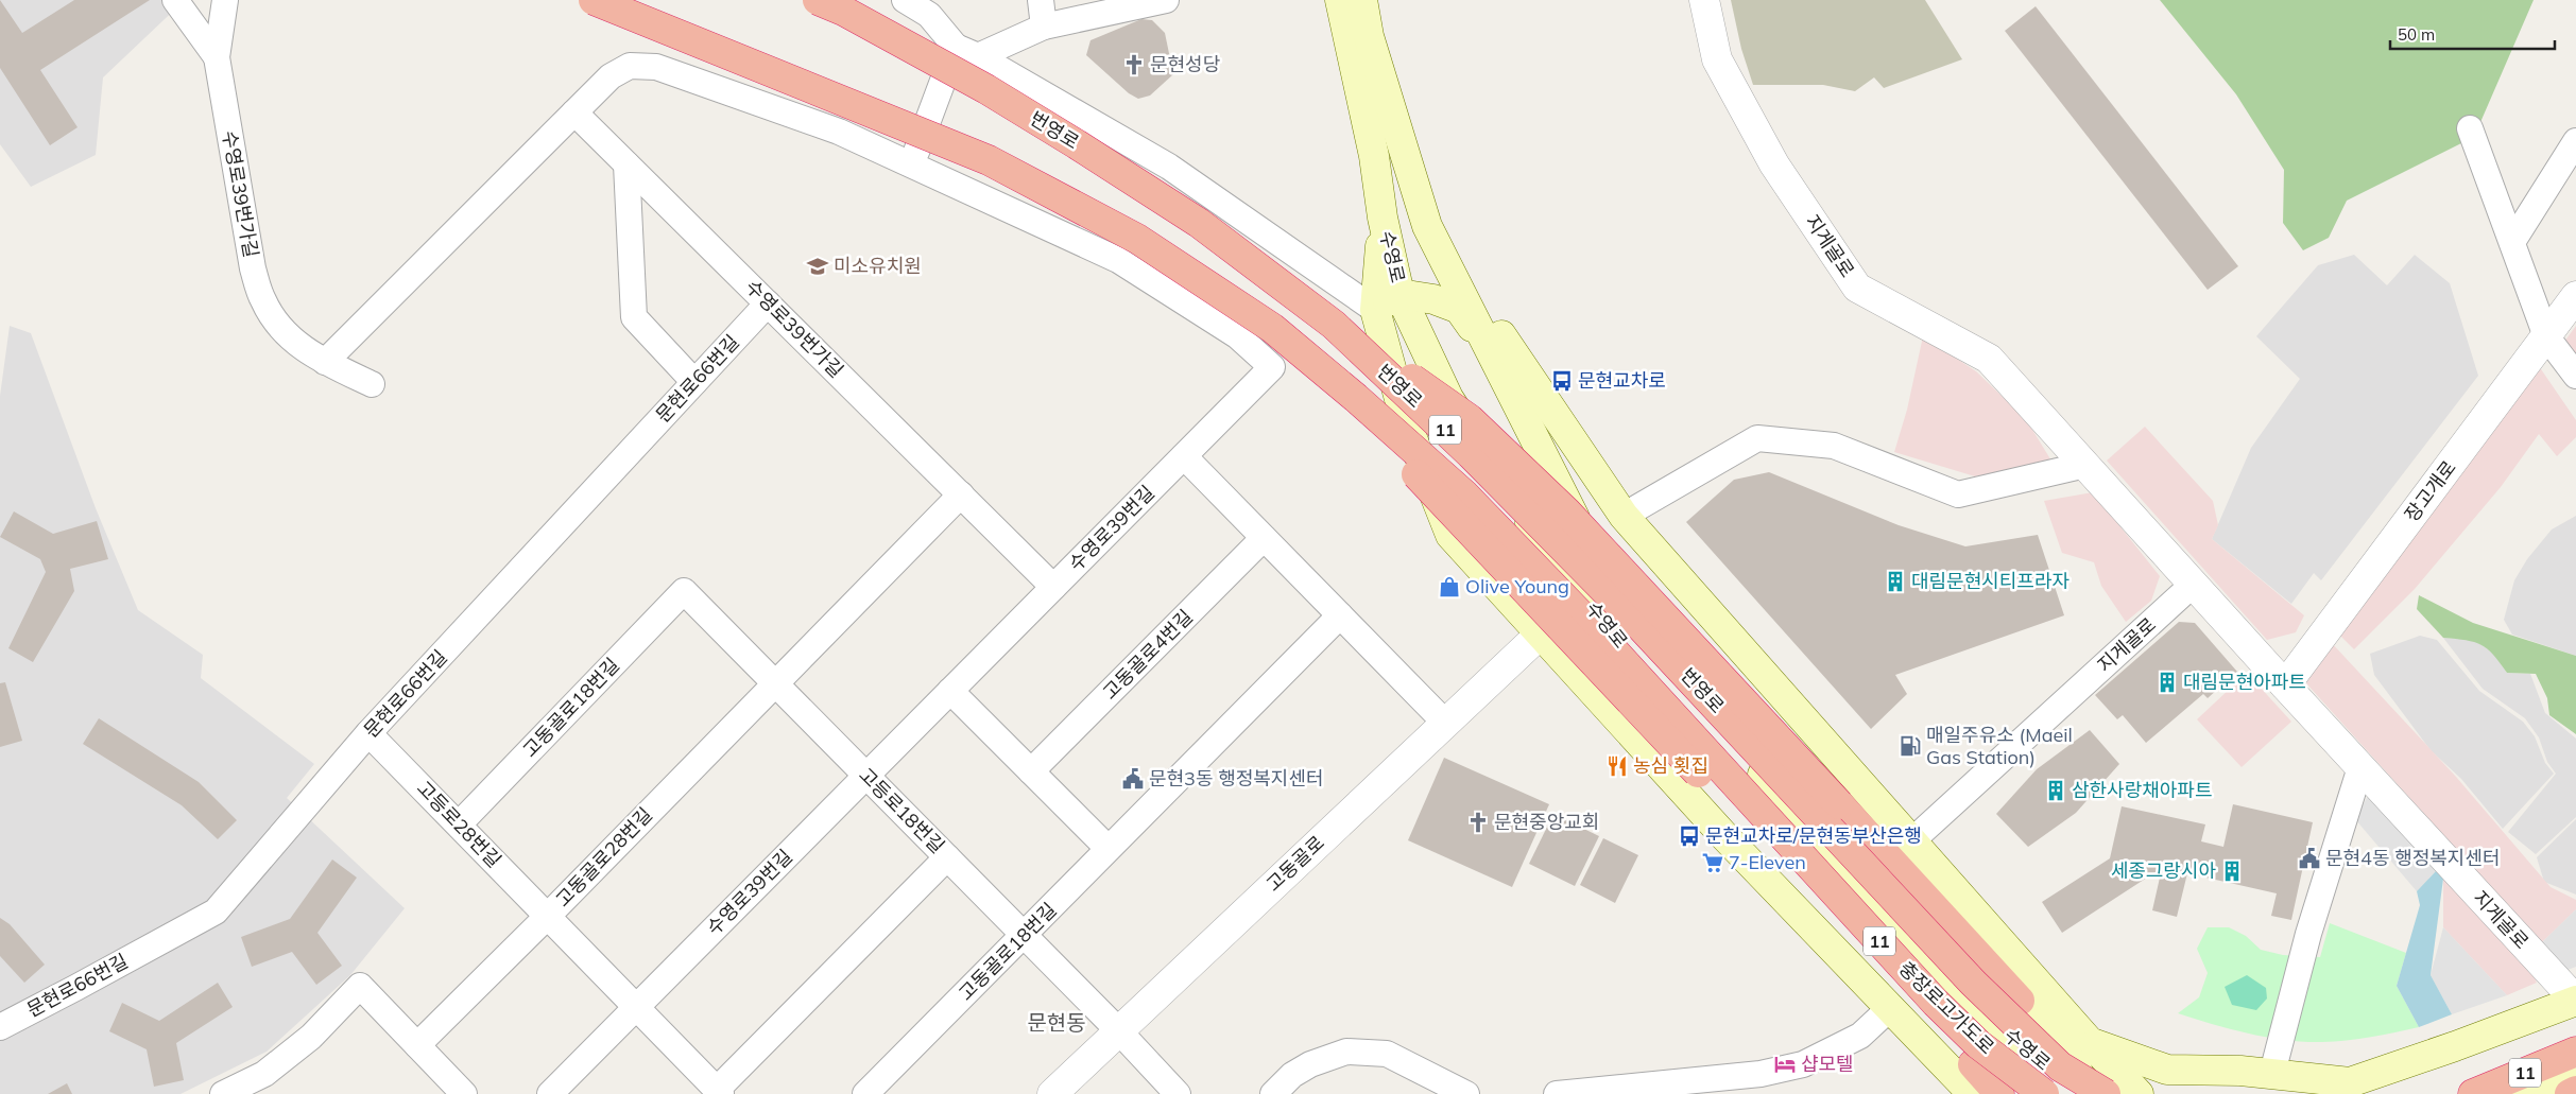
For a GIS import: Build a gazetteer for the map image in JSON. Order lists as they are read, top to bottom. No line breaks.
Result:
{"streets":{"highway":["번영로","11","충장로고가도로"],"main road":["수영로"],"street":["수영로39번가길","지게골로","문현로66번길","장고개로","수영로39번길","고동골로4번길","고동골로18번길","고등로18번길","고등로28번길","고동골로28번길","고동골로"]},"crossings":[["번영로","충장로고가도로"],["수영로39번가길","문현로66번길"],["수영로39번가길","수영로39번길"],["지게골로","수영로"],["지게골로","장고개로"],["문현로66번길","고등로28번길"],["수영로39번길","고등로18번길"],["수영로39번길","고등로28번길"],["고동골로18번길","고등로18번길"],["고동골로18번길","고등로28번길"],["고등로18번길","고동골로28번길"],["고등로18번길","고동골로"],["고등로28번길","고동골로28번길"]],"districts":["문현동"],"places":{"church":["문현성당","문현중앙교회"],"school or university":["미소유치원"],"bus stop":["문현교차로","문현교차로/문현동부산은행"],"building":["대림문현시티프라자","대림문현아파트","삼한사랑채아파트","세종그랑시아"],"shop":["Olive Young"],"fuel station":["매일주유소 (Maeil Gas Station)"],"restaurant":["농심 횟집"],"public building":["문현3동 행정복지센터","문현4동 행정복지센터"],"supermarket":["7-Eleven"],"hotel":["샵모텔"]},"scale_bar":"50 m"}
